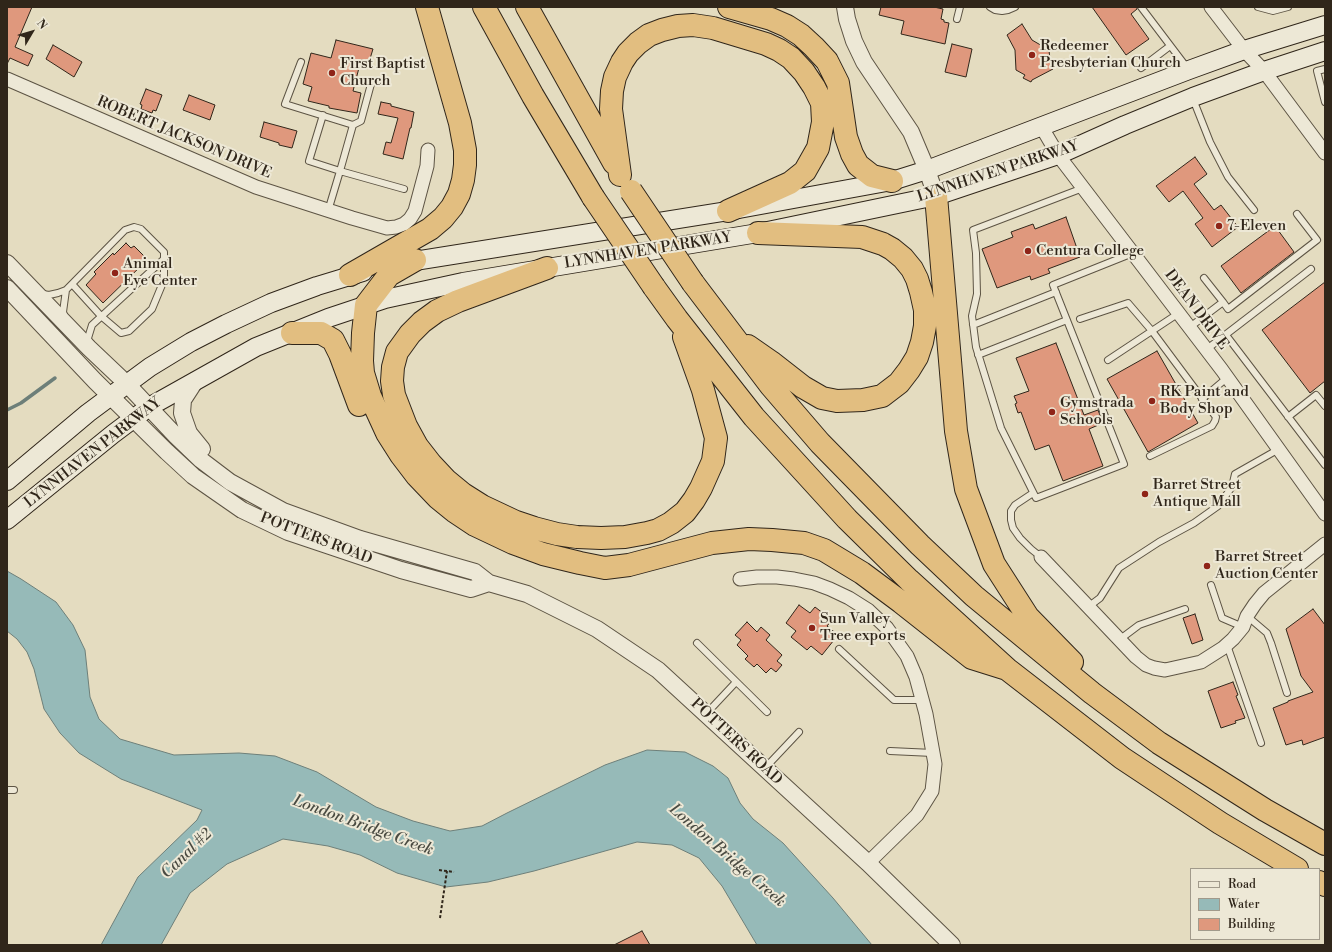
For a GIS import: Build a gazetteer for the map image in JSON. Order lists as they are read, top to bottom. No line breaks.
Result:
{"streets":{"main road":["LYNNHAVEN PARKWAY"],"street":["ROBERT JACKSON DRIVE","DEAN DRIVE","POTTERS ROAD"]},"crossings":[["LYNNHAVEN PARKWAY","DEAN DRIVE"],["LYNNHAVEN PARKWAY","POTTERS ROAD"]],"water":["London Bridge Creek","Canal #2"],"places":["Redeemer Presbyterian Church","First Baptist Church","7-Eleven","Centura College","Animal Eye Center","RK Paint and Body Shop","Gymstrada Schools","Barret Street Antique Mall","Barret Street Auction Center","Sun Valley Tree exports"],"legend":["Road","Water","Building"],"north":"top right"}
